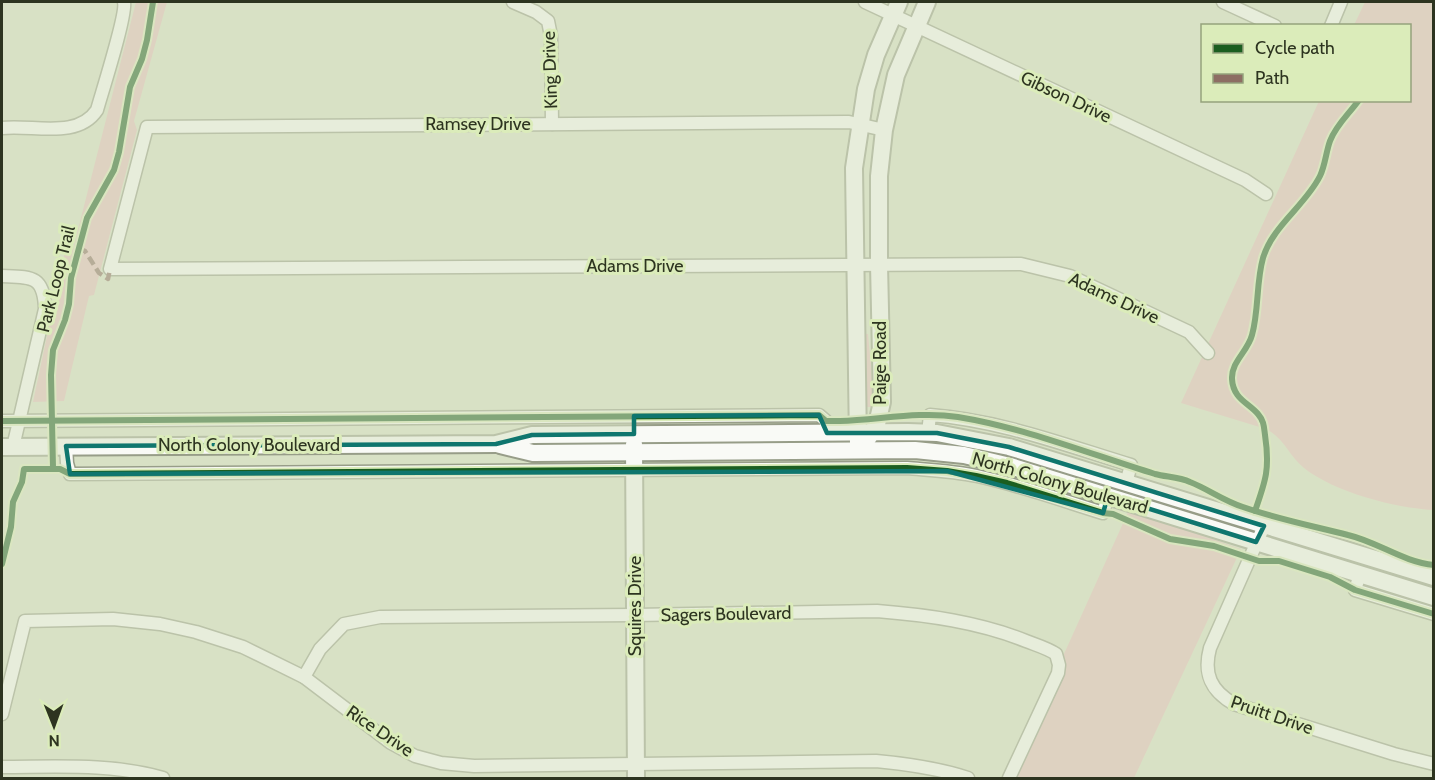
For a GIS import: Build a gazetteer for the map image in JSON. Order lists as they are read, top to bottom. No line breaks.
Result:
{"streets":{"main road":["Paige Road","North Colony Boulevard","Squires Drive"],"street":["King Drive","Gibson Drive","Ramsey Drive","Adams Drive","Sagers Boulevard","Pruitt Drive","Rice Drive"],"cycle path":["Park Loop Trail"]},"crossings":[["King Drive","Ramsey Drive"],["Gibson Drive","Paige Road"],["Ramsey Drive","Adams Drive"],["Ramsey Drive","Paige Road"],["Adams Drive","Paige Road"],["Paige Road","North Colony Boulevard"],["North Colony Boulevard","Squires Drive"],["North Colony Boulevard","Pruitt Drive"],["Squires Drive","Sagers Boulevard"],["Squires Drive","Rice Drive"],["Sagers Boulevard","Rice Drive"]],"legend":["Cycle path","Path"],"north":"bottom"}
